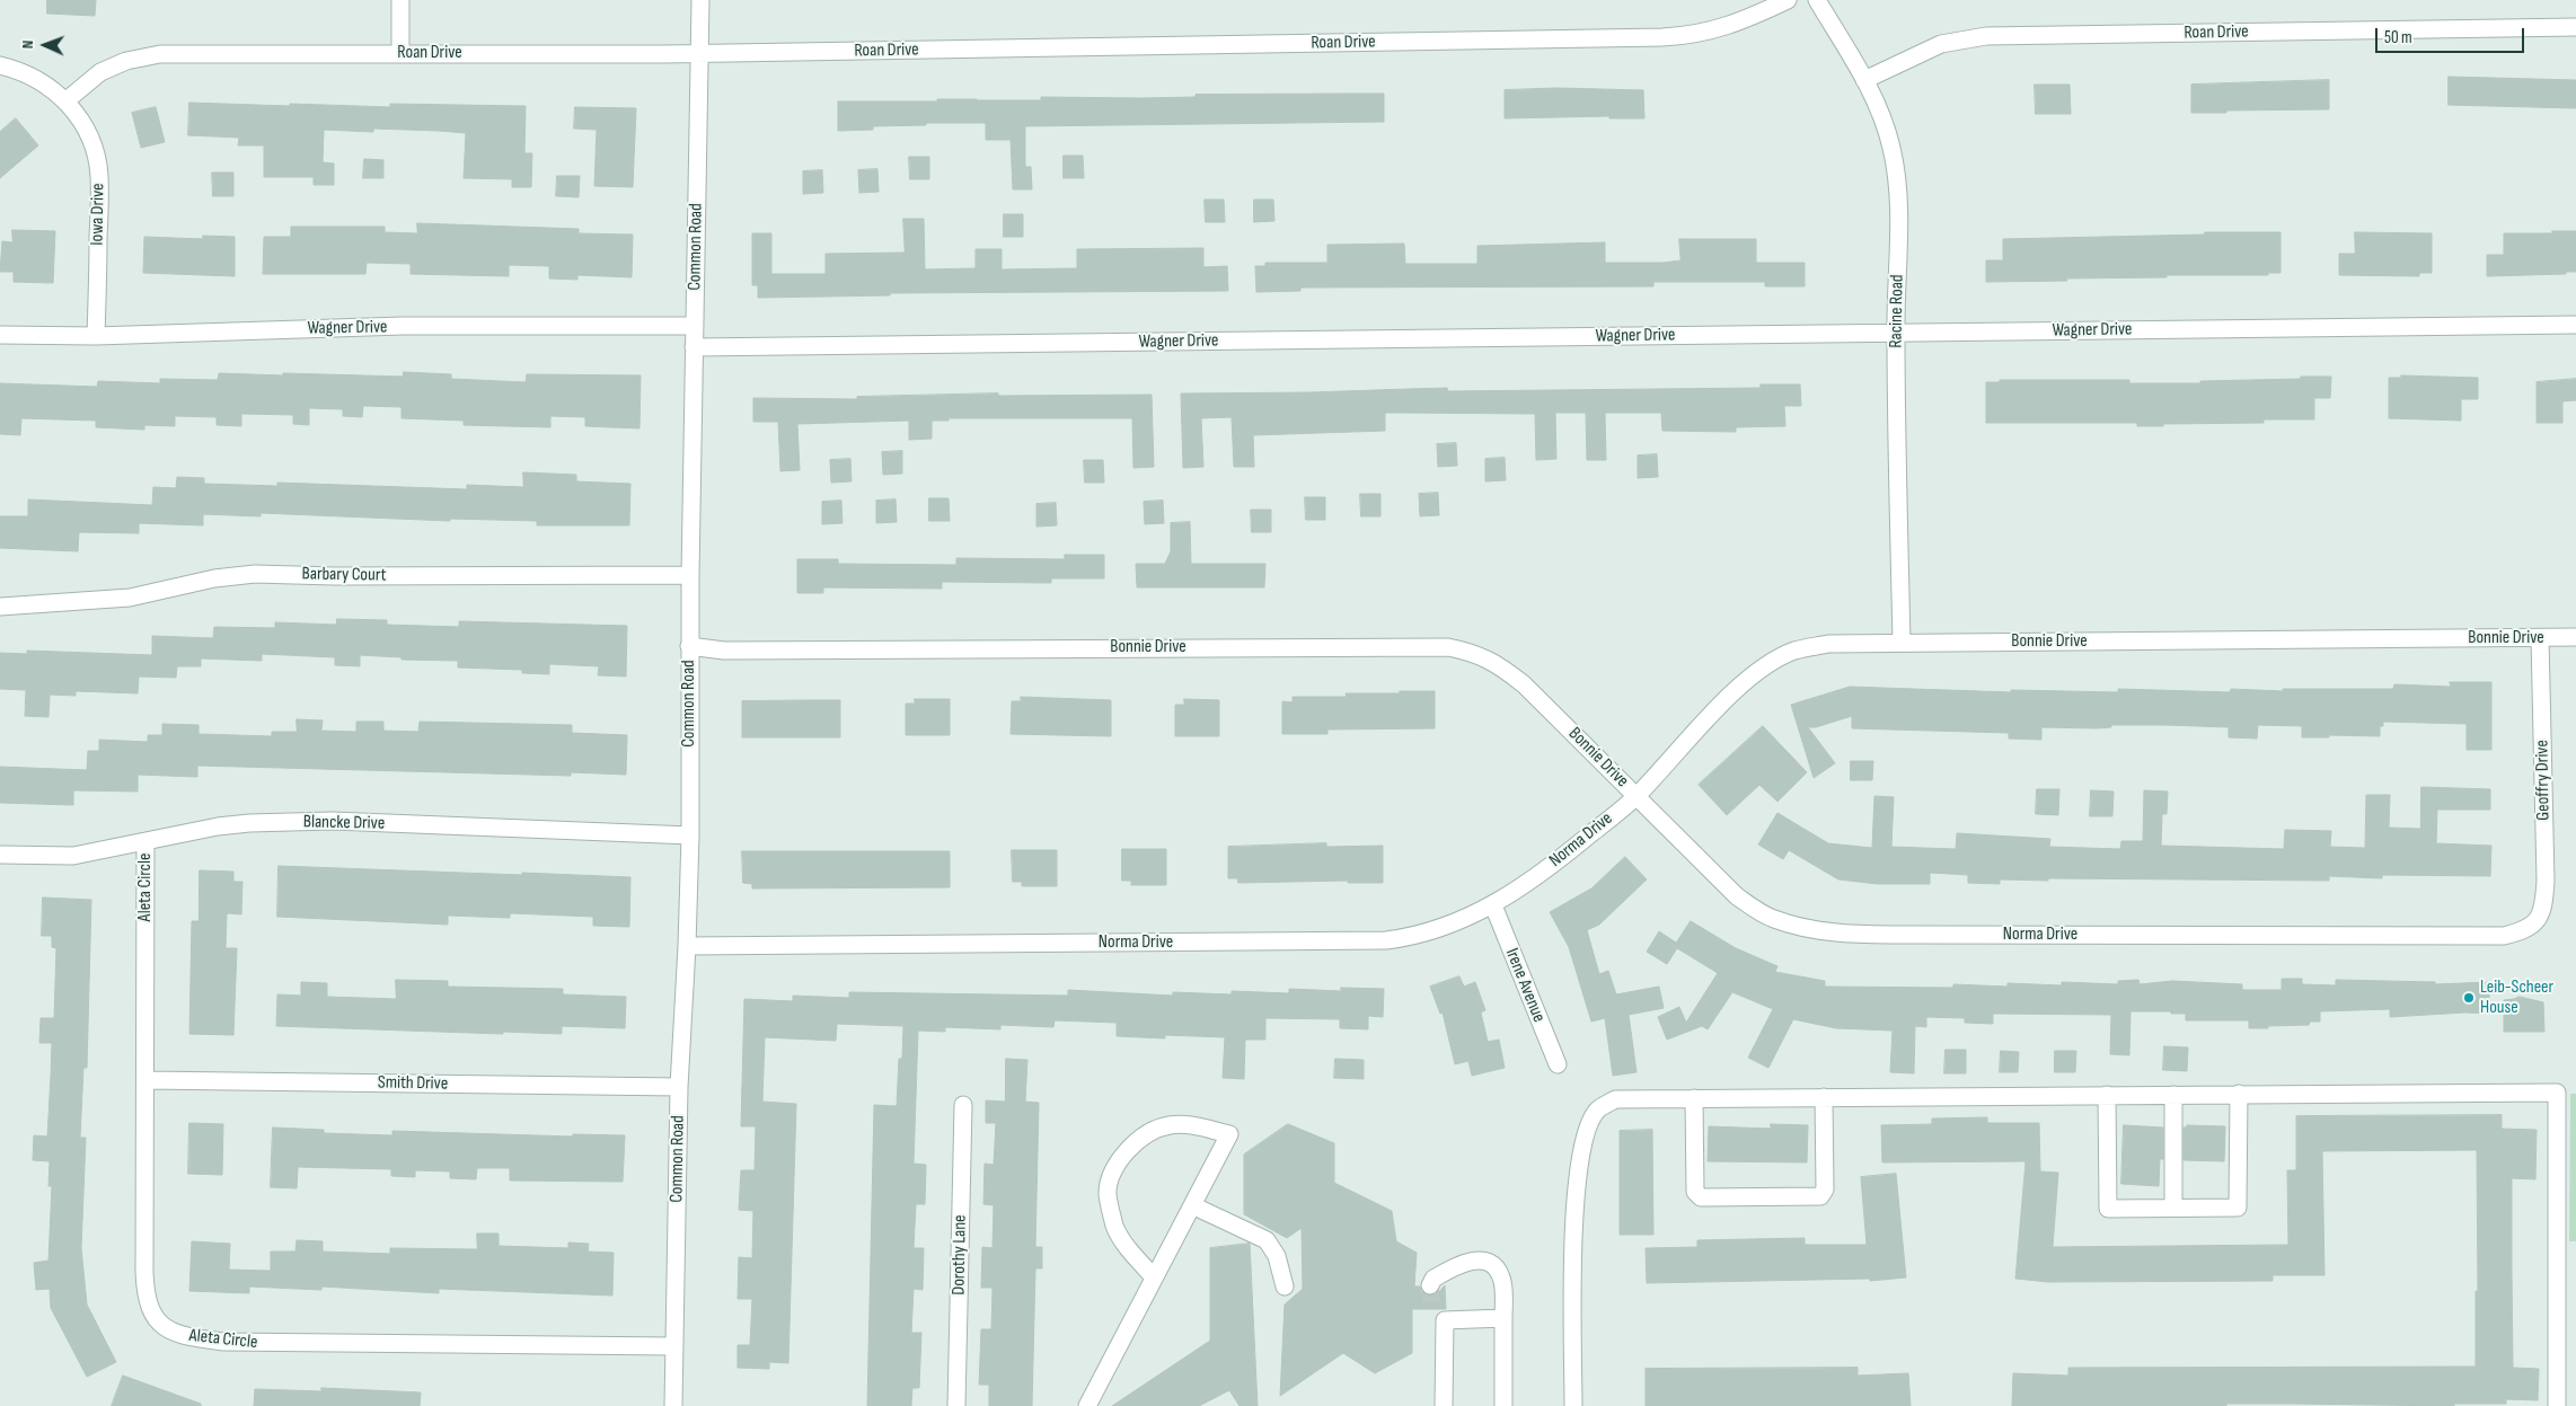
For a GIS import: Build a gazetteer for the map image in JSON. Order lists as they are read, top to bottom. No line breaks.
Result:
{"streets":{"street":["Roan Drive","Iowa Drive","Common Road","Racine Road","Wagner Drive","Barbary Court","Bonnie Drive","Geoffry Drive","Blancke Drive","Norma Drive","Aleta Circle","Irene Avenue","Smith Drive","Dorothy Lane"]},"crossings":[["Roan Drive","Iowa Drive"],["Roan Drive","Common Road"],["Roan Drive","Racine Road"],["Iowa Drive","Wagner Drive"],["Common Road","Wagner Drive"],["Common Road","Barbary Court"],["Common Road","Bonnie Drive"],["Common Road","Blancke Drive"],["Common Road","Norma Drive"],["Common Road","Aleta Circle"],["Common Road","Smith Drive"],["Racine Road","Wagner Drive"],["Racine Road","Bonnie Drive"],["Bonnie Drive","Geoffry Drive"],["Bonnie Drive","Norma Drive"],["Geoffry Drive","Norma Drive"],["Blancke Drive","Aleta Circle"],["Norma Drive","Irene Avenue"],["Aleta Circle","Smith Drive"]],"places":["Leib-Scheer House"],"scale_bar":"50 m","north":"left"}
